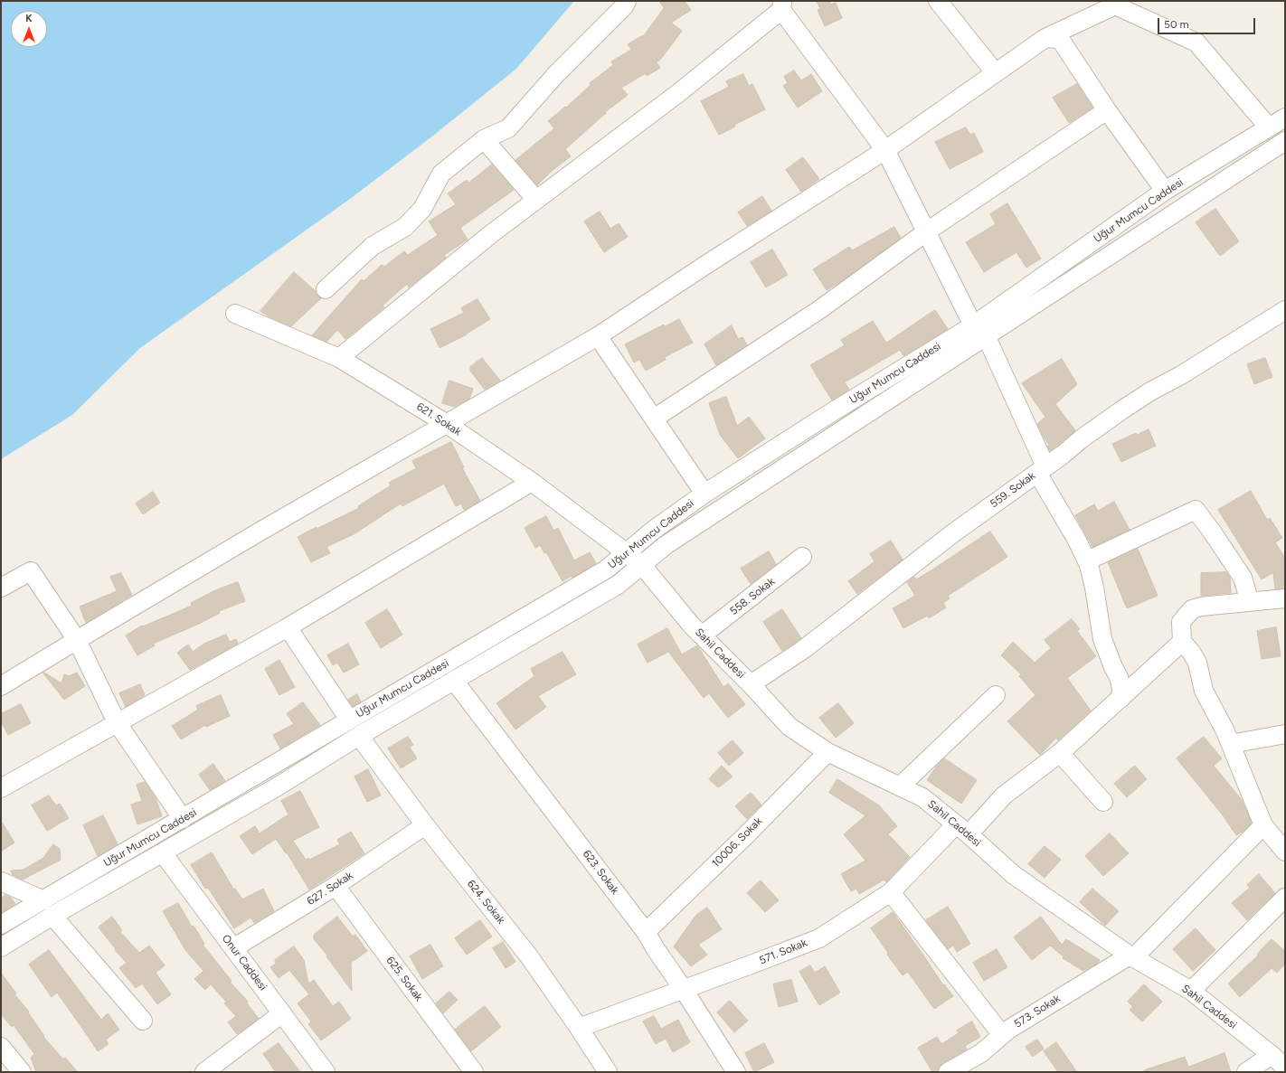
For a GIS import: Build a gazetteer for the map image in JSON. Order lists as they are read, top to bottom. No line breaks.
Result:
{"streets":{"street":["Uğur Mumcu Caddesi","621. Sokak","559. Sokak","558. Sokak","Sahil Caddesi","10006. Sokak","623. Sokak","627. Sokak","624. Sokak","571. Sokak","Onur Caddesi","625. Sokak","573. Sokak"]},"crossings":[["Uğur Mumcu Caddesi","621. Sokak"],["Uğur Mumcu Caddesi","Sahil Caddesi"],["Uğur Mumcu Caddesi","623. Sokak"],["Uğur Mumcu Caddesi","624. Sokak"],["Uğur Mumcu Caddesi","Onur Caddesi"],["621. Sokak","Sahil Caddesi"],["559. Sokak","Sahil Caddesi"],["558. Sokak","Sahil Caddesi"],["Sahil Caddesi","10006. Sokak"],["Sahil Caddesi","571. Sokak"],["Sahil Caddesi","573. Sokak"],["10006. Sokak","623. Sokak"],["623. Sokak","571. Sokak"],["627. Sokak","624. Sokak"],["627. Sokak","Onur Caddesi"],["627. Sokak","625. Sokak"],["624. Sokak","571. Sokak"]],"scale_bar":"50 m","north":"top"}
